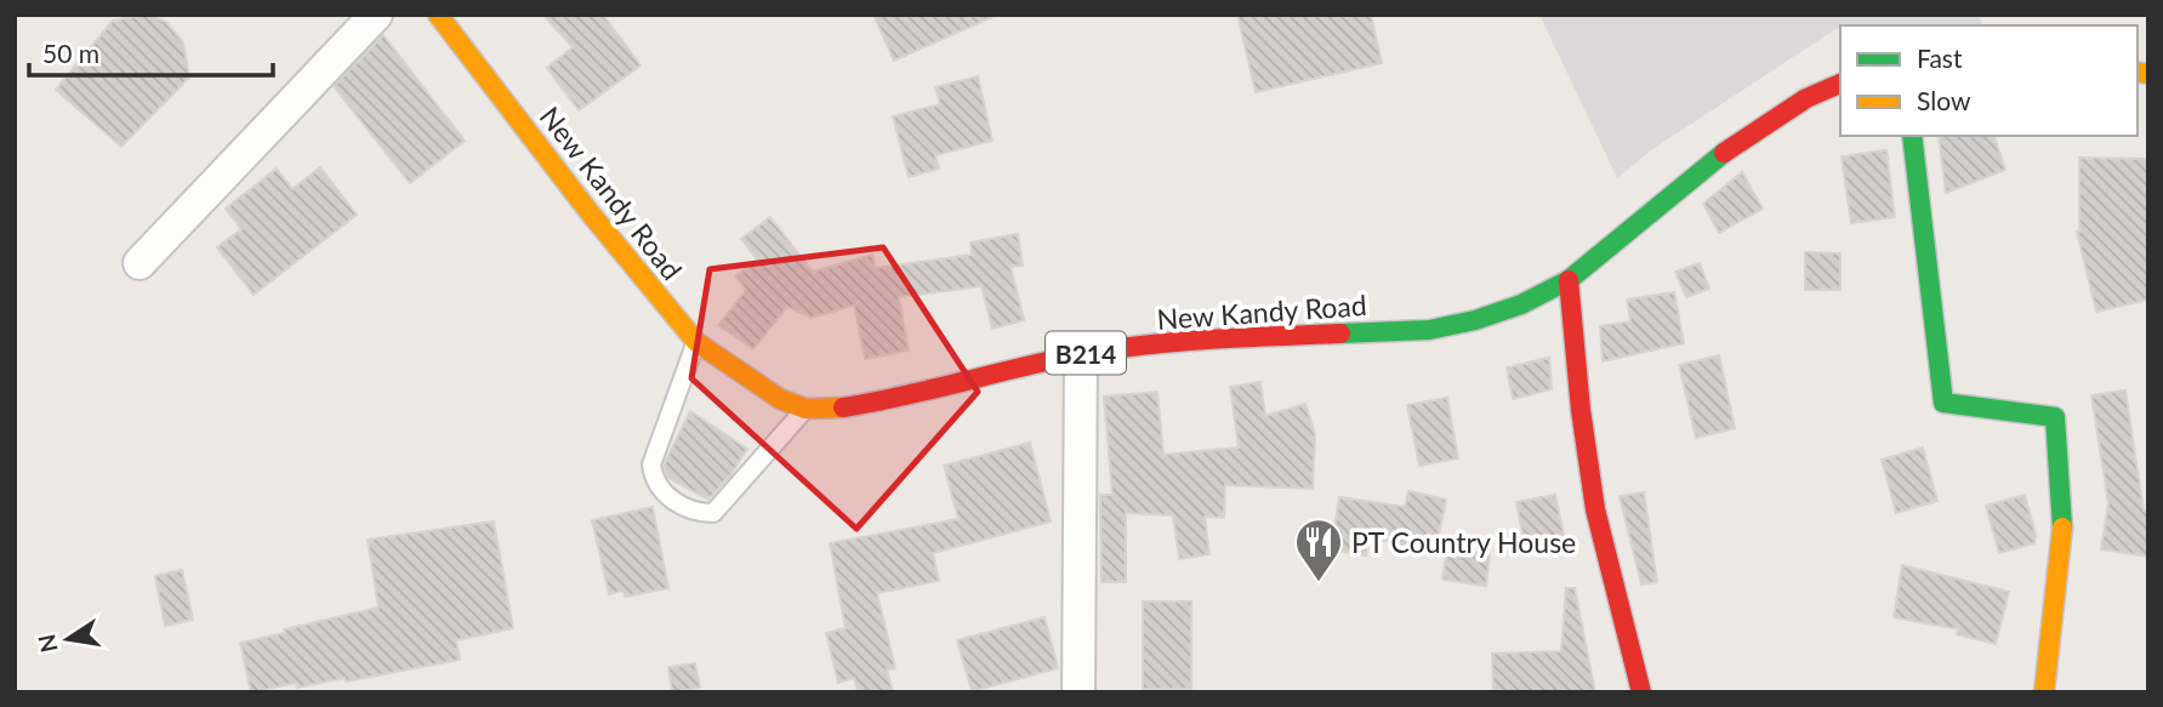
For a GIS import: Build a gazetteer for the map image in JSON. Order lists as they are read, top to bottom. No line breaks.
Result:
{"streets":{"main road":["New Kandy Road","B214"]},"places":{"restaurant":["PT Country House"]},"legend":["Fast","Slow"],"scale_bar":"50 m","north":"left"}
